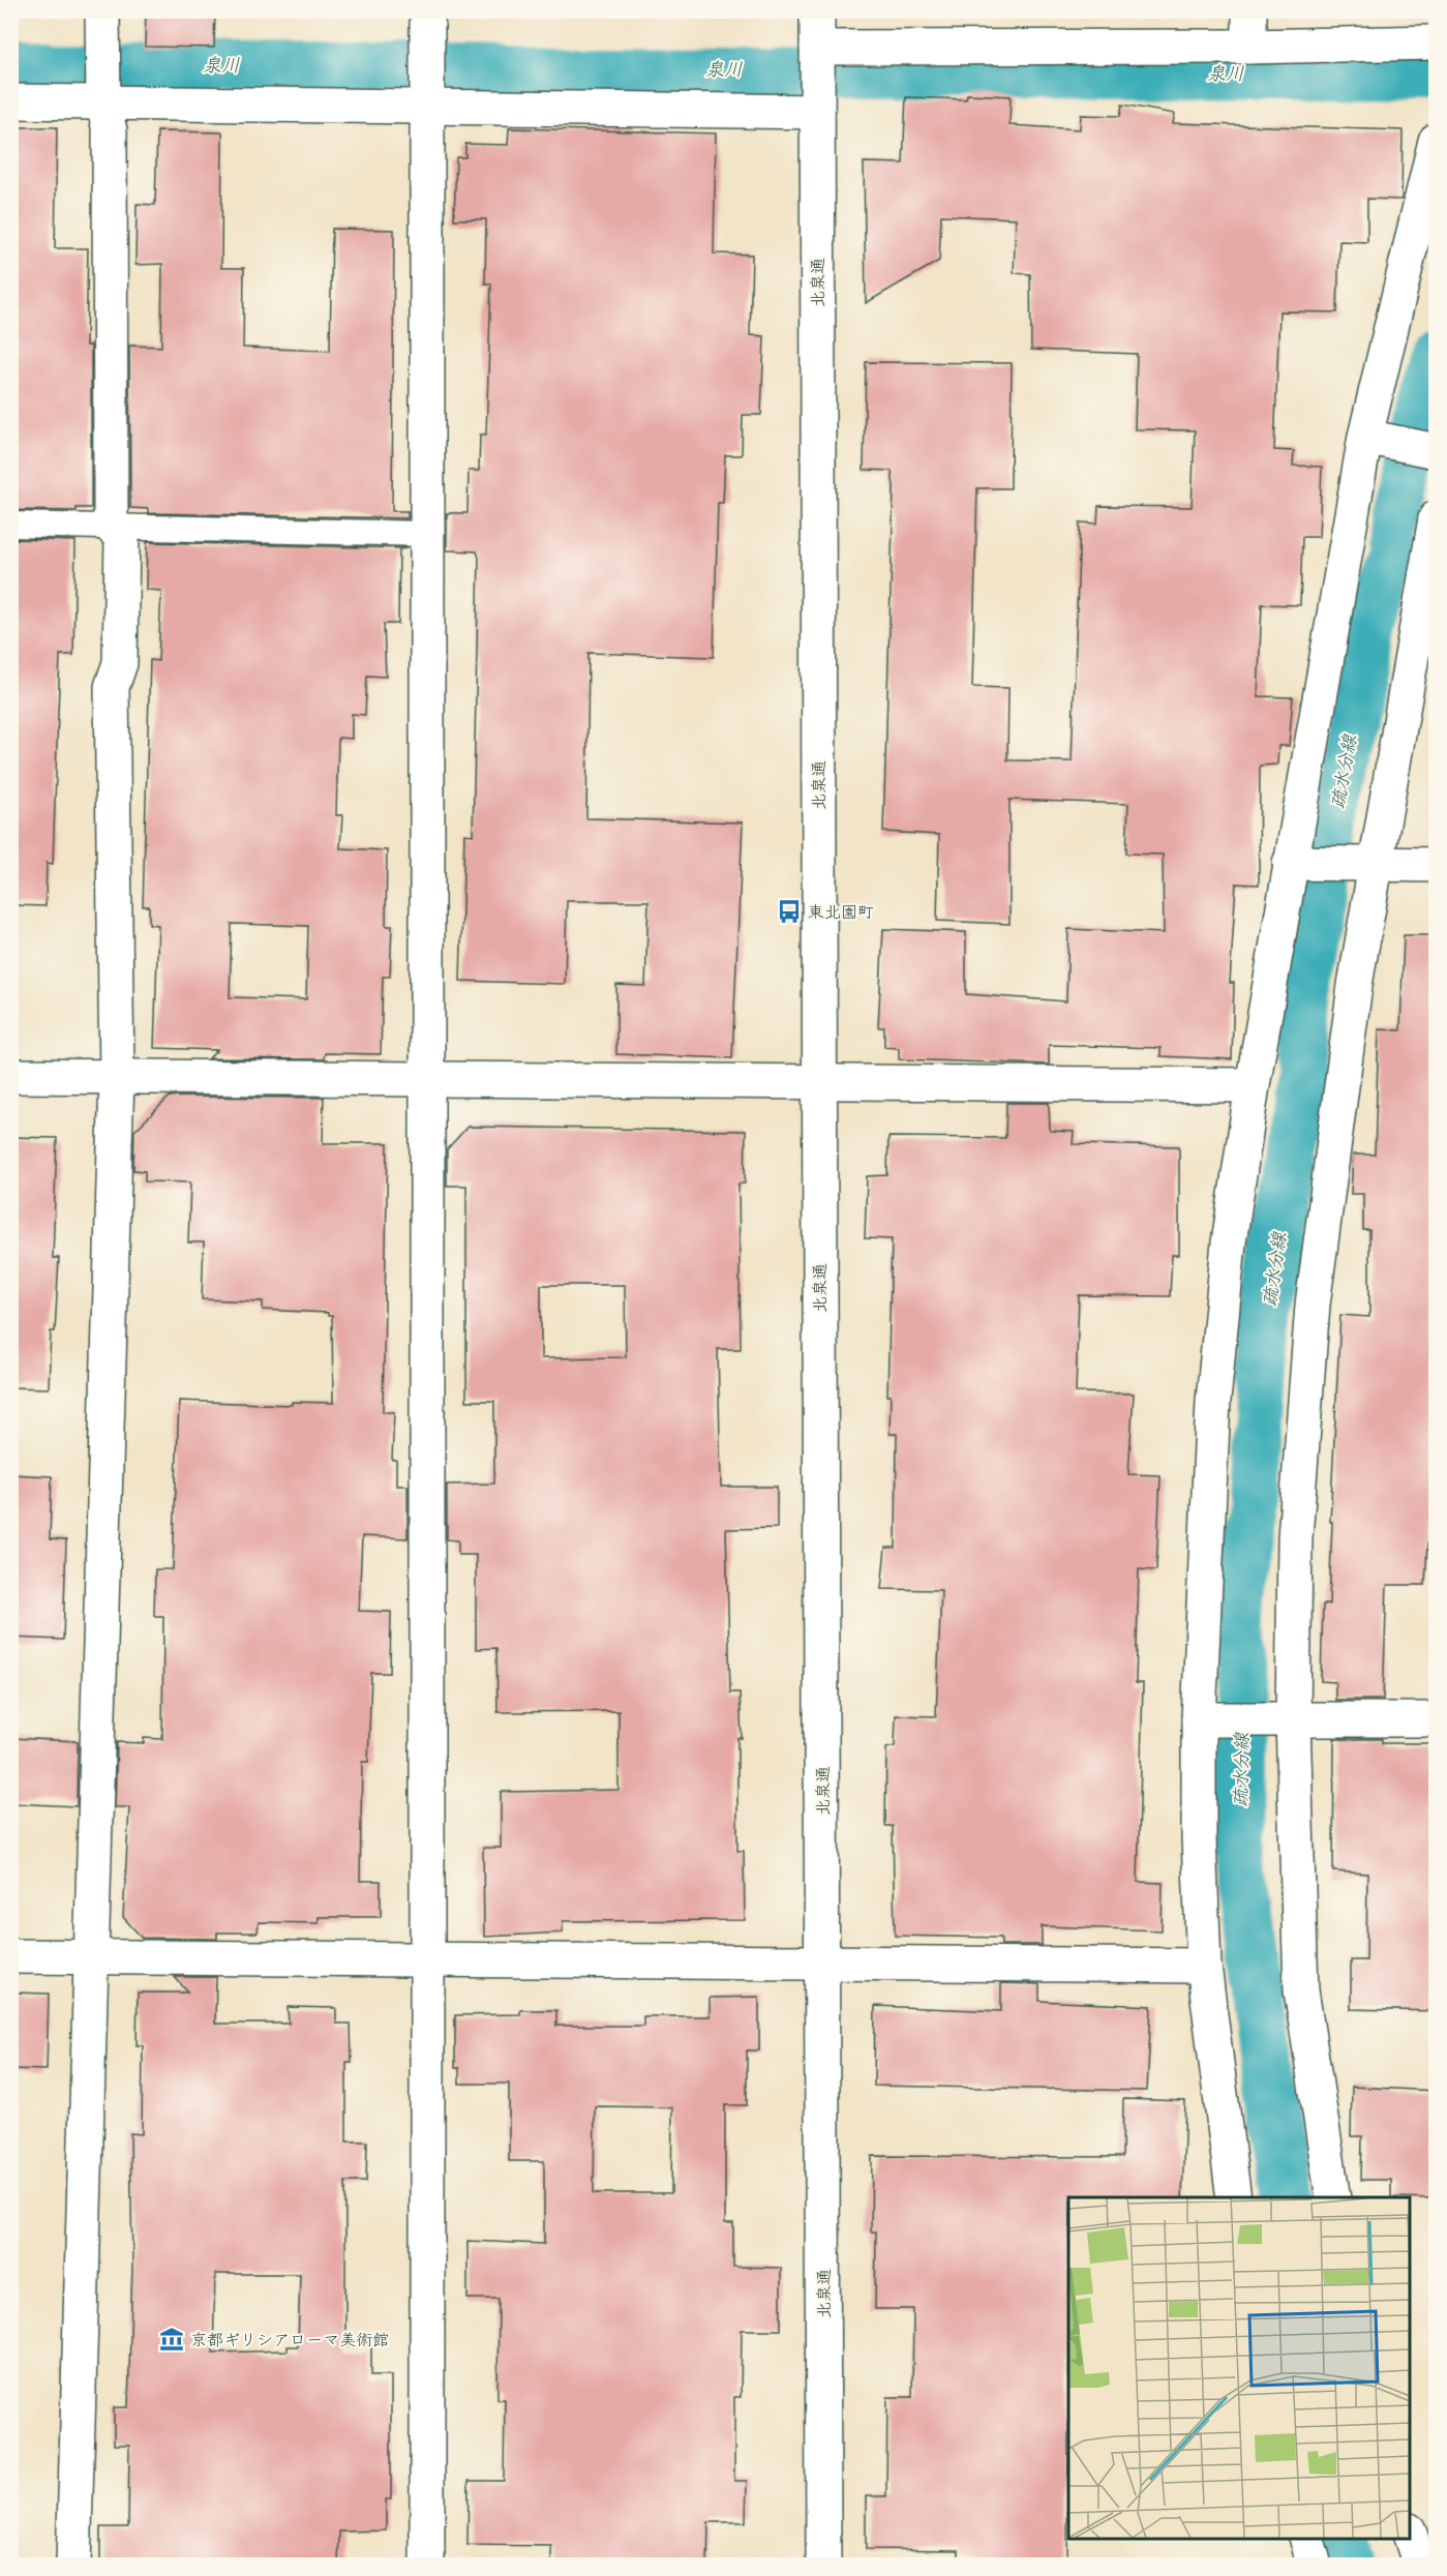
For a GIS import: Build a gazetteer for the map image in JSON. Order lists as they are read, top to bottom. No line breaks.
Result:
{"streets":{"street":["北泉通"]},"water":["泉川","疏水分線"],"places":{"bus stop":["東北園町"],"museum":["京都ギリシアローマ美術館"]}}
